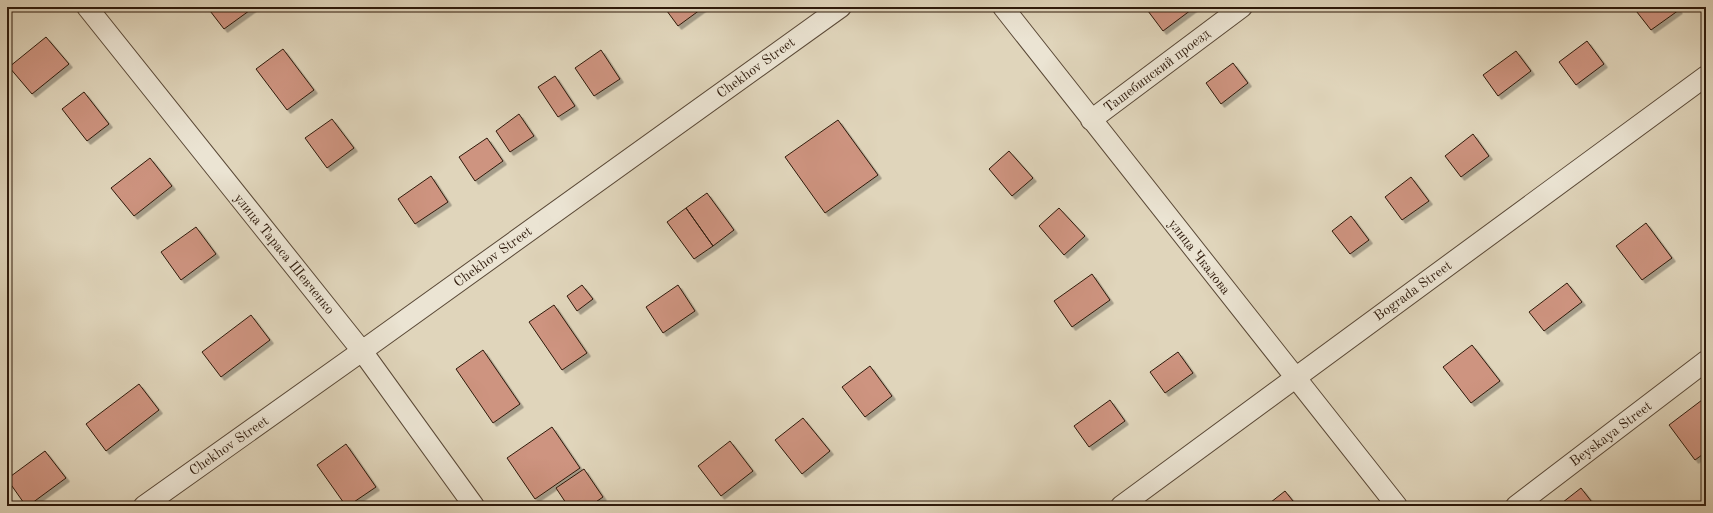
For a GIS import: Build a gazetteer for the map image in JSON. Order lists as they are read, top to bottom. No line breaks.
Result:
{"streets":{"street":["Chekhov Street","Ташебинский проезд","улица Тараса Шевченко","улица Чкалова","Bograda Street","Beyskaya Street"]},"crossings":[["Chekhov Street","улица Тараса Шевченко"],["Ташебинский проезд","улица Чкалова"],["улица Чкалова","Bograda Street"]]}
